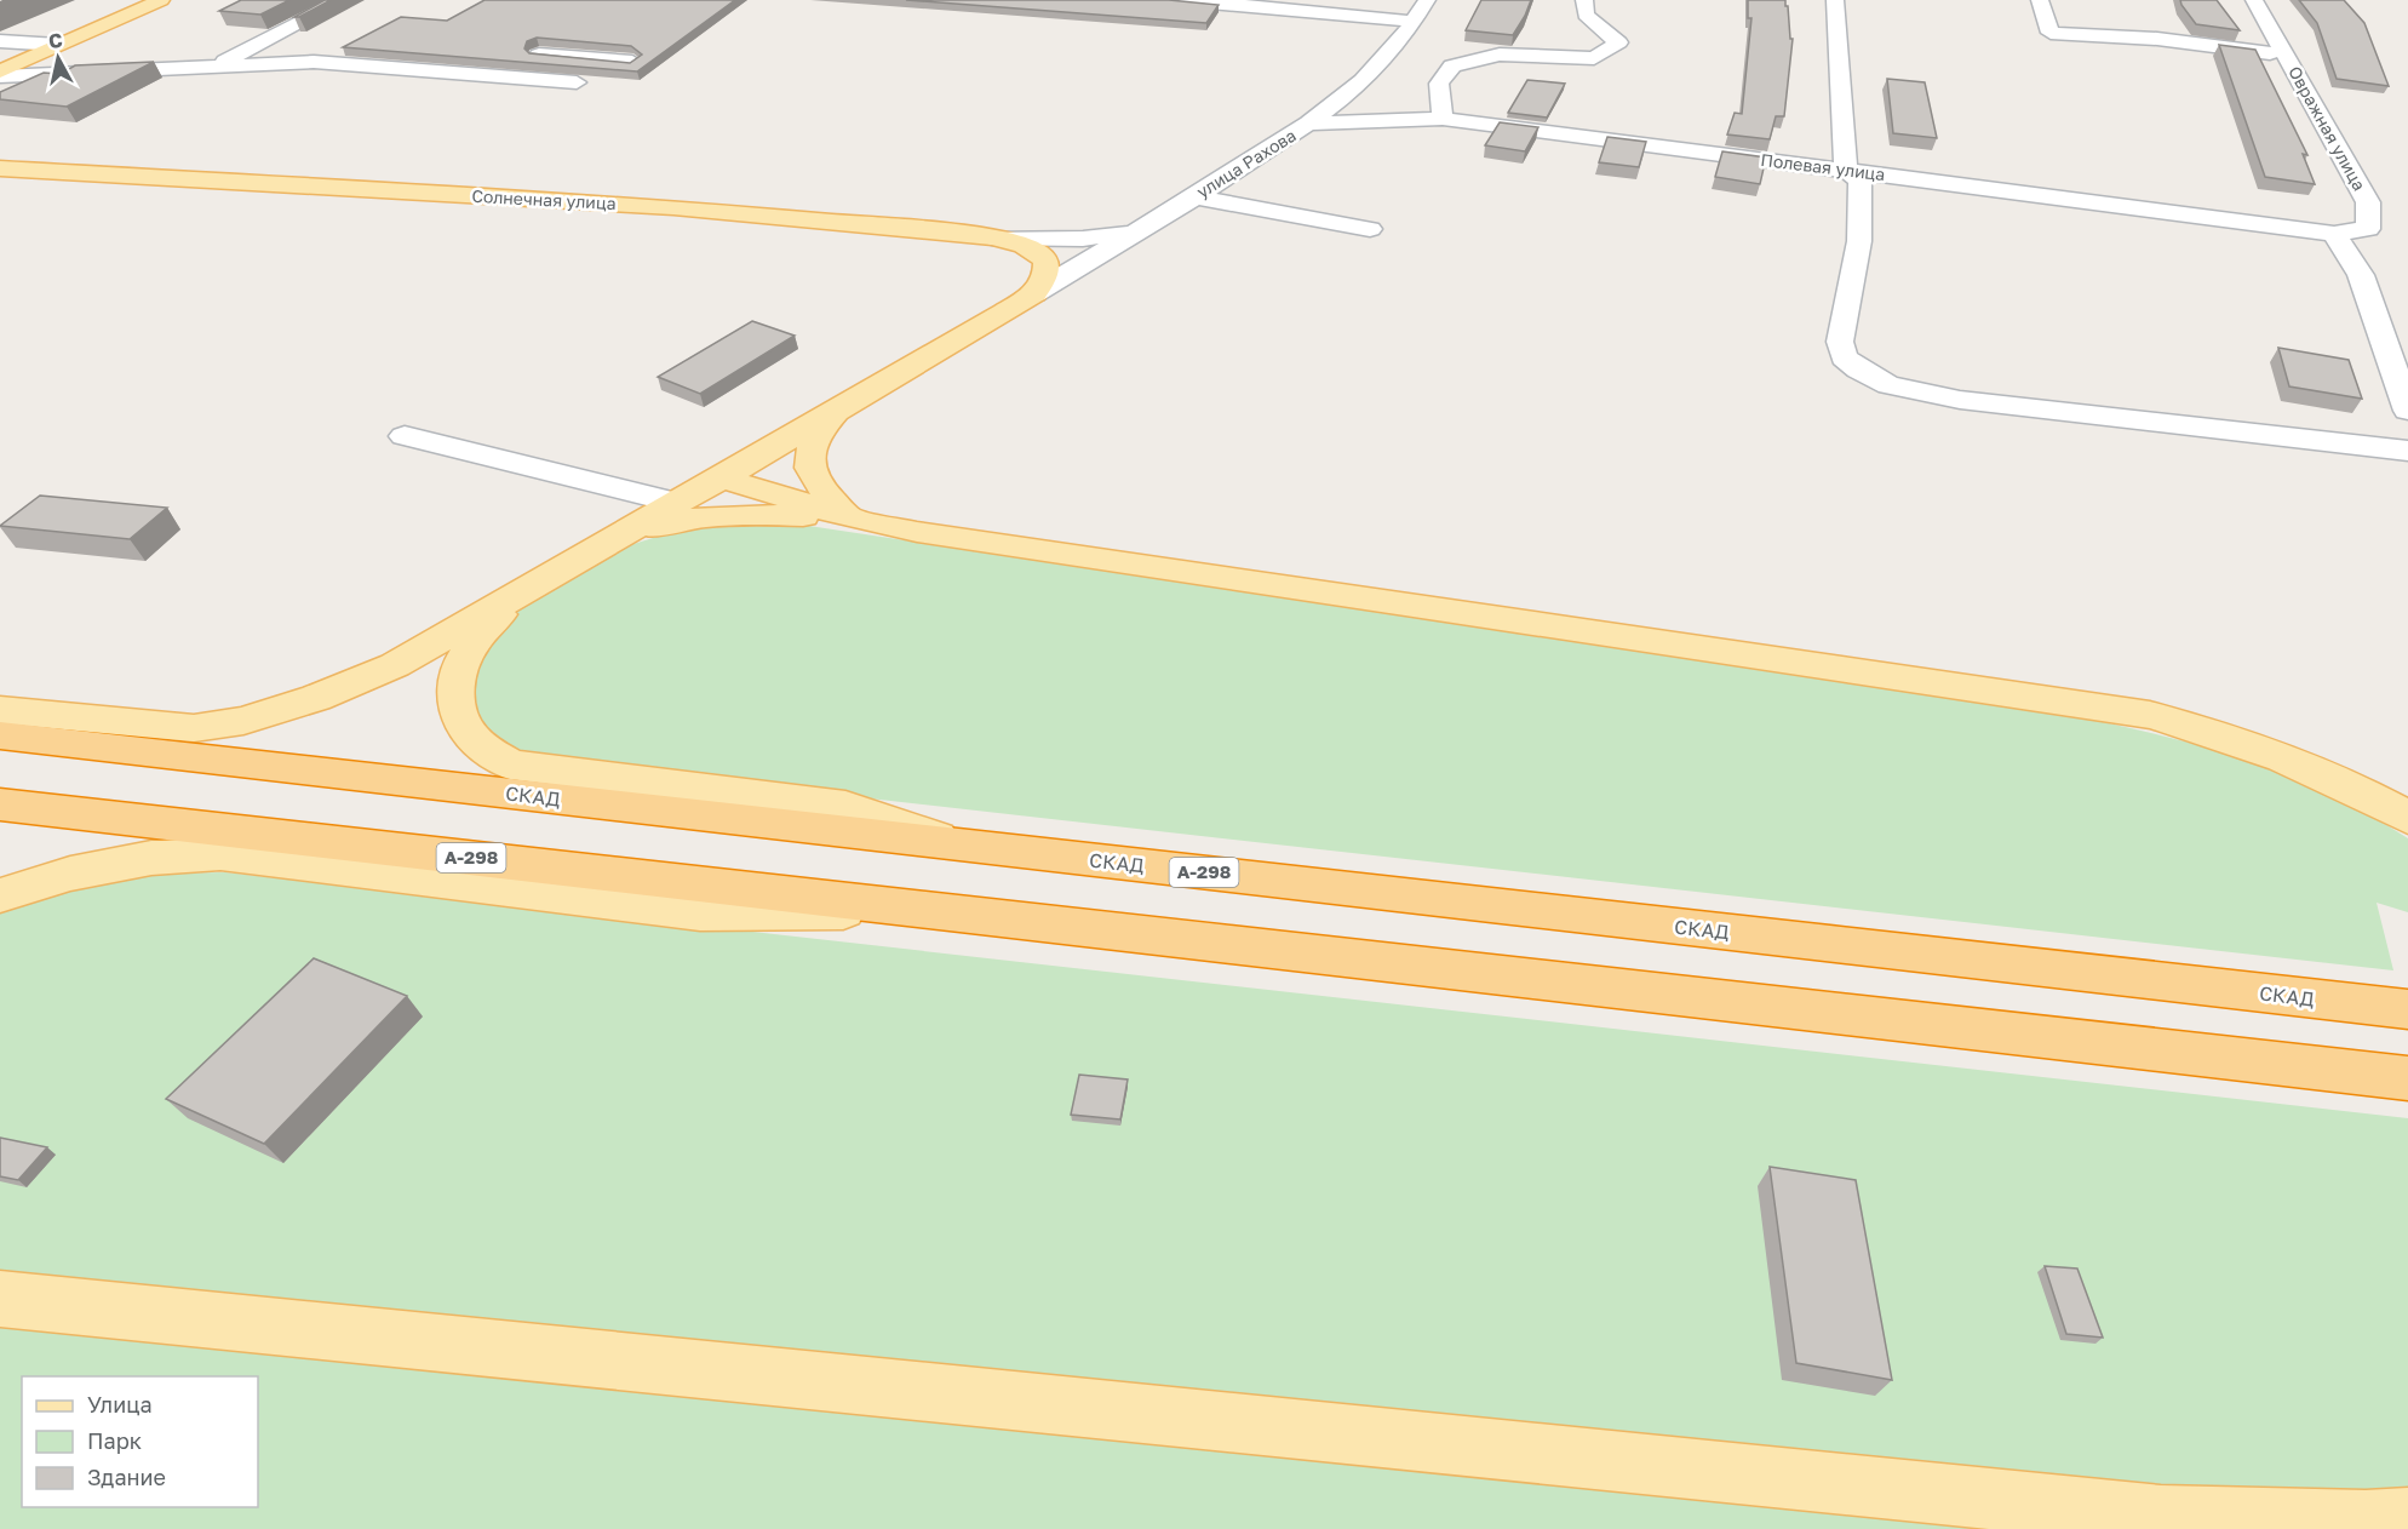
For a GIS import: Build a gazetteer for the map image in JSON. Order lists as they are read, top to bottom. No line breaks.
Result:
{"streets":{"highway":["СКАД","А-298"],"main road":["Солнечная улица"],"street":["Овражная улица","улица Рахова","Полевая улица"]},"crossings":[["Овражная улица","Полевая улица"],["улица Рахова","Полевая улица"],["улица Рахова","Солнечная улица"]],"legend":["Улица","Парк","Здание"],"north":"top"}
